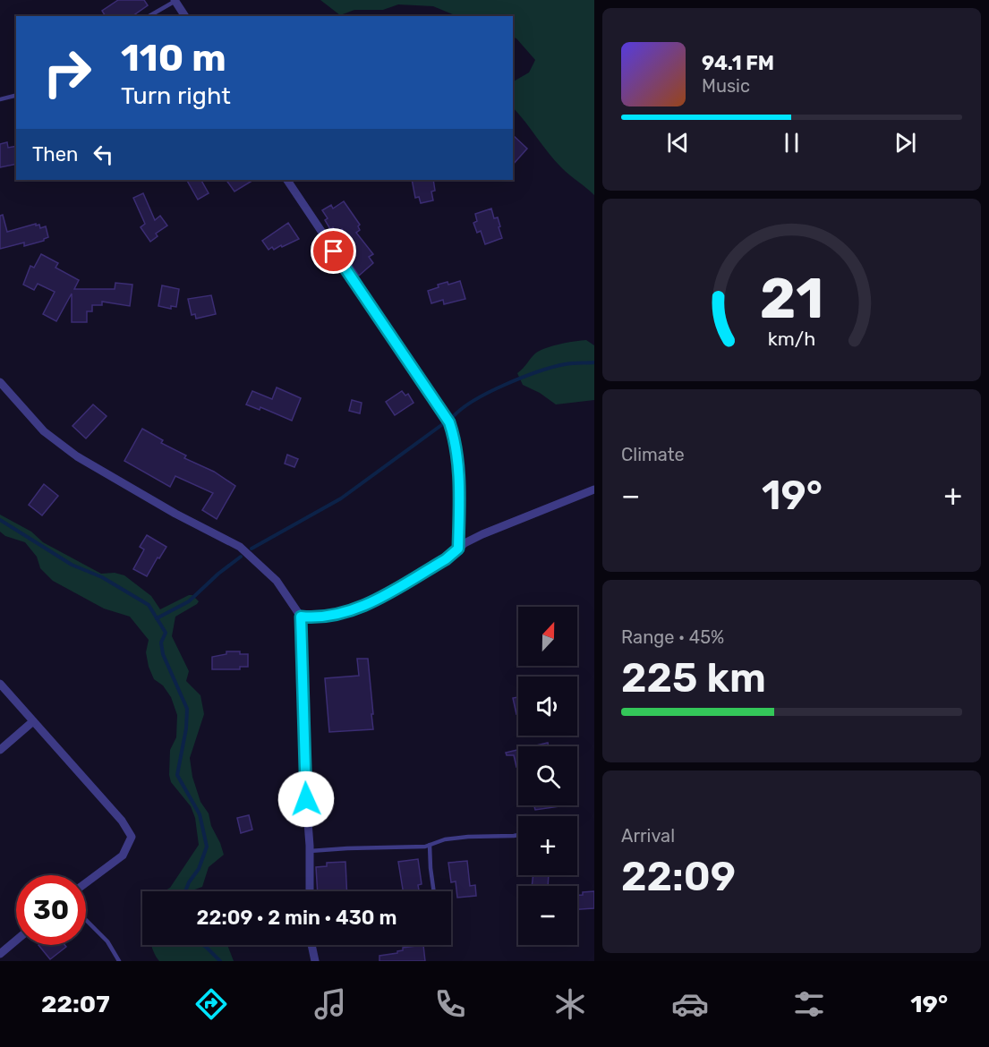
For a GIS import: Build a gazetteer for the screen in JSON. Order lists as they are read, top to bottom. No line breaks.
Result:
{"north":"top","page":{"turn":["110 m","Turn right"],"song":["94.1 FM","Music"],"then":"Then","tile":["Climate",["Range · 45%","225 km"],["Arrival","22:09"]],"heat":["−","19°","+"],"map_buttons":["+","−"],"limit":"30","trip":"22:09 · 2 min · 430 m","tabs":["22:07","19°"],"gauge":["21","km/h"]}}
